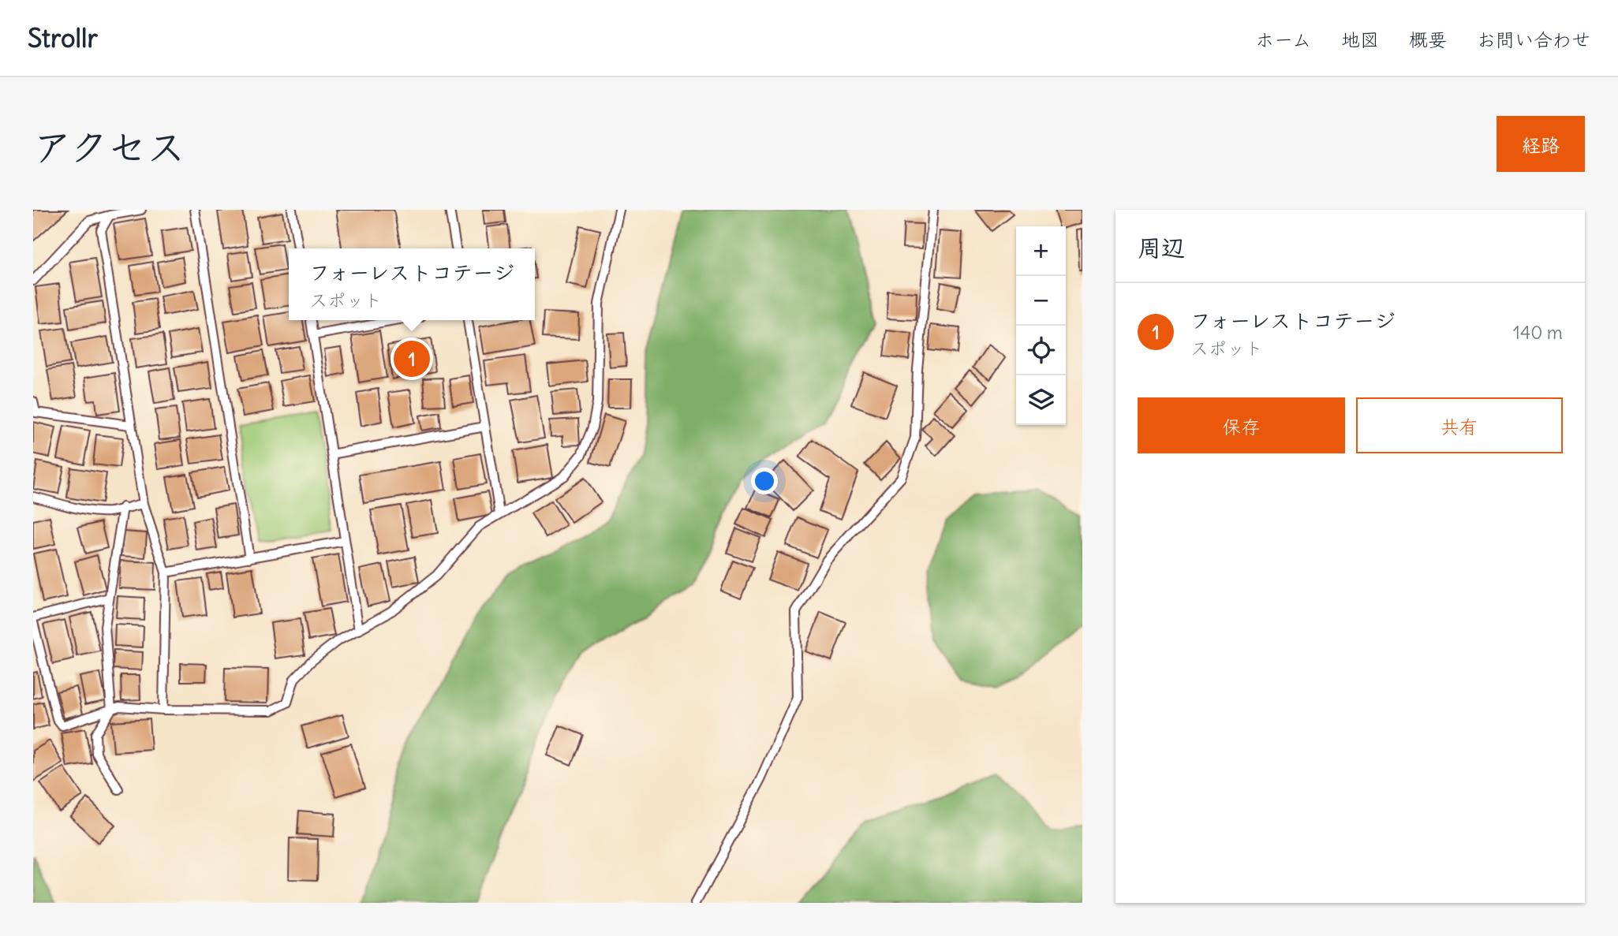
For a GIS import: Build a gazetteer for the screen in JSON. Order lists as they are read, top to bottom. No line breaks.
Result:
{"page":{"header":"Strollr","nav":["ホーム","地図","概要","お問い合わせ"],"title":"アクセス","buttons":["経路",["保存","共有"]],"heading":"周辺","map_buttons":["+","−"],"popup":["フォーレストコテージ","スポット"],"list":[{"mark":"1","name":"フォーレストコテージ","note":"スポット","value":"140 m"}],"pins":"1"}}
